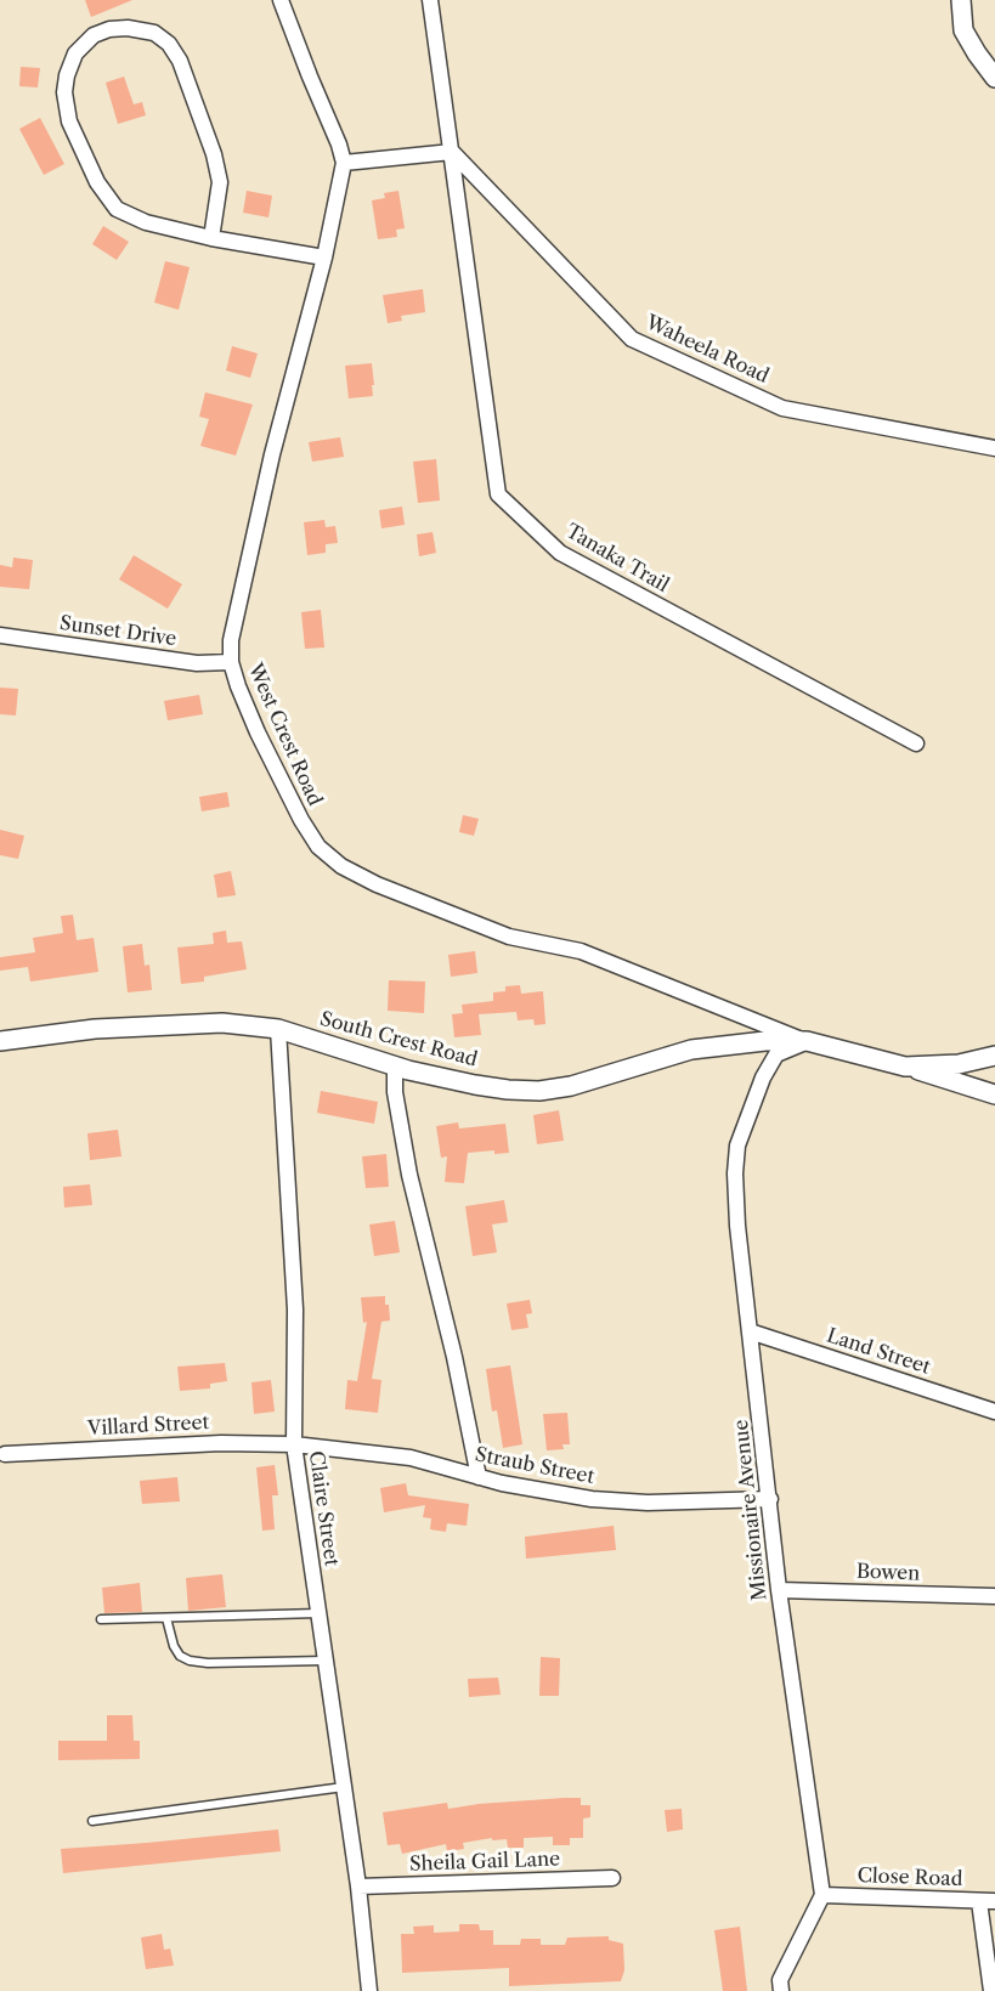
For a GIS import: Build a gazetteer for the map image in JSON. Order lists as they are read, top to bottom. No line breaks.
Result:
{"streets":{"street":["Waheela Road","Tanaka Trail","Sunset Drive","West Crest Road","South Crest Road","Land Street","Villard Street","Straub Street","Claire Street","Missionaire Avenue","Bowen","Sheila Gail Lane","Close Road"]},"crossings":[["Waheela Road","Tanaka Trail"],["Sunset Drive","West Crest Road"],["West Crest Road","South Crest Road"],["West Crest Road","Missionaire Avenue"],["South Crest Road","Claire Street"],["South Crest Road","Missionaire Avenue"],["Land Street","Missionaire Avenue"],["Villard Street","Straub Street"],["Villard Street","Claire Street"],["Straub Street","Claire Street"],["Straub Street","Missionaire Avenue"],["Claire Street","Sheila Gail Lane"],["Missionaire Avenue","Bowen"],["Missionaire Avenue","Close Road"]]}
